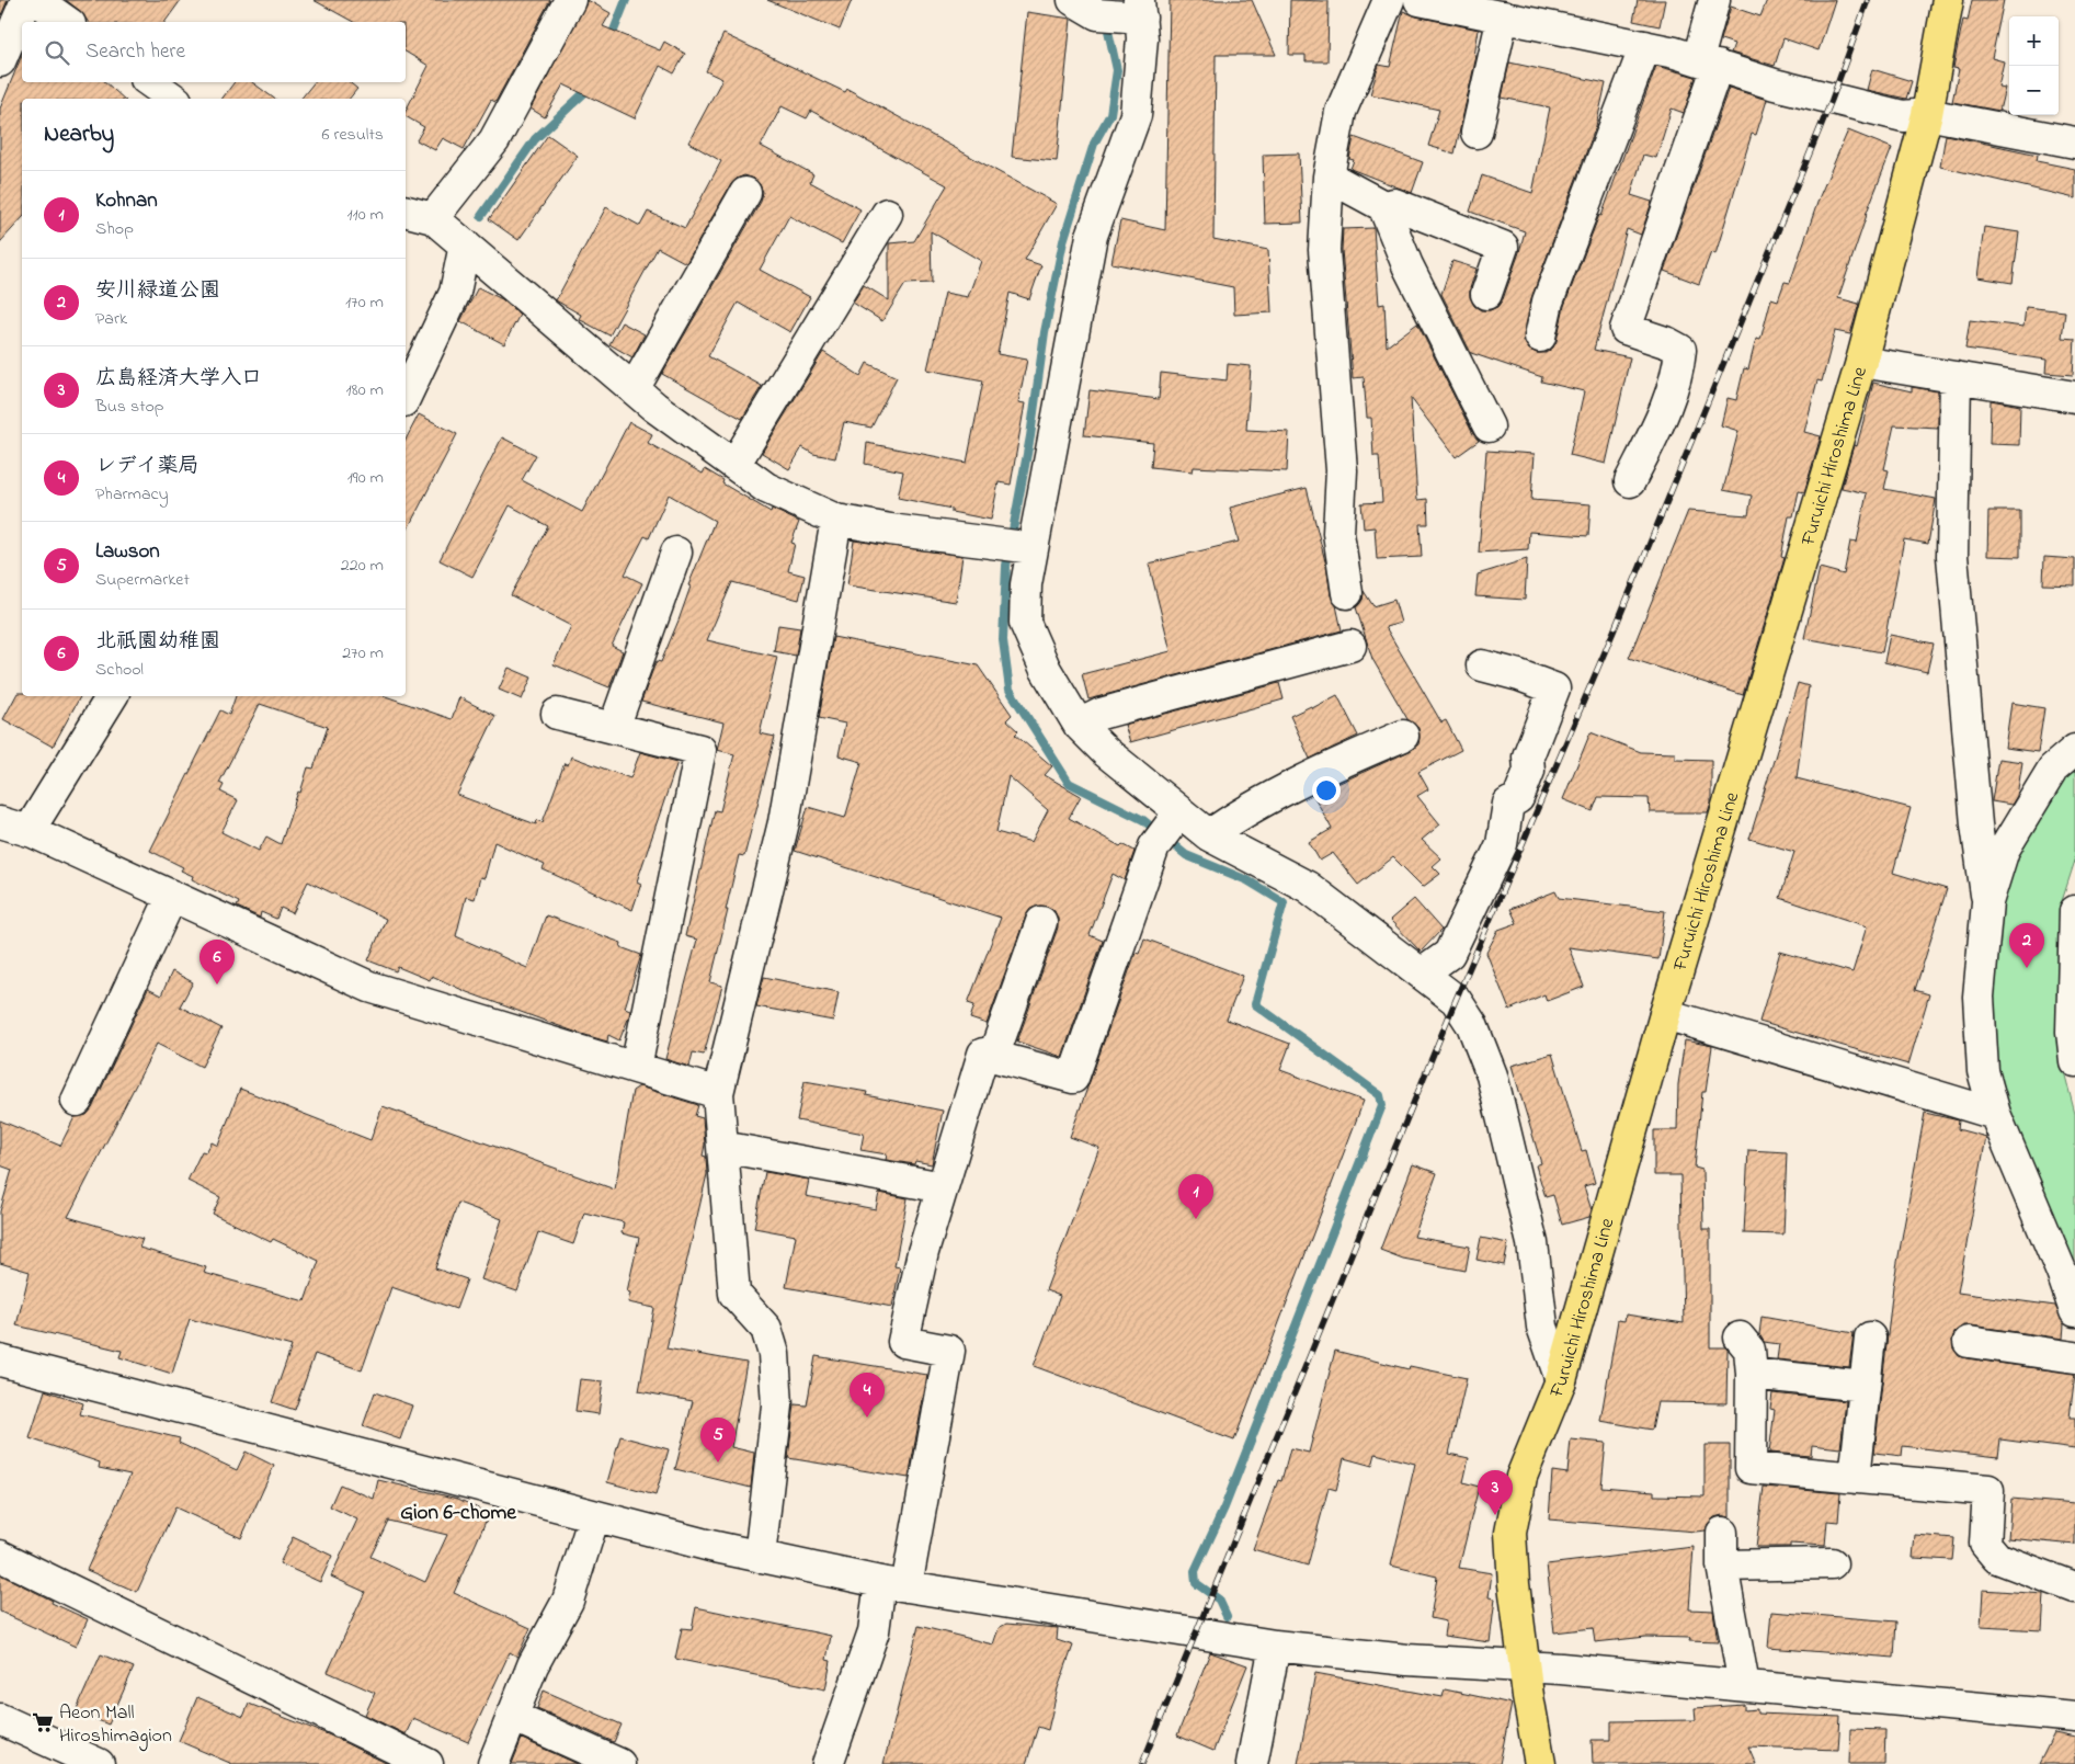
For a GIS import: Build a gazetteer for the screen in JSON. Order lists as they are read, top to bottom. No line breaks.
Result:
{"streets":{"main road":["Furuichi Hiroshima Line"]},"districts":["Gion 6-chome"],"places":{"supermarket":["Aeon Mall Hiroshimagion"]},"page":{"map_buttons":["+","−"],"search":"Search here","heading":["Nearby","6 results"],"list":[{"mark":"1","name":"Kohnan","note":"Shop","value":"110 m"},{"mark":"2","name":"安川緑道公園","note":"Park","value":"170 m"},{"mark":"3","name":"広島経済大学入口","note":"Bus stop","value":"180 m"},{"mark":"4","name":"レデイ薬局","note":"Pharmacy","value":"190 m"},{"mark":"5","name":"Lawson","note":"Supermarket","value":"220 m"},{"mark":"6","name":"北祇園幼稚園","note":"School","value":"270 m"}],"pins":["2","6","1","4","5","3"]}}
